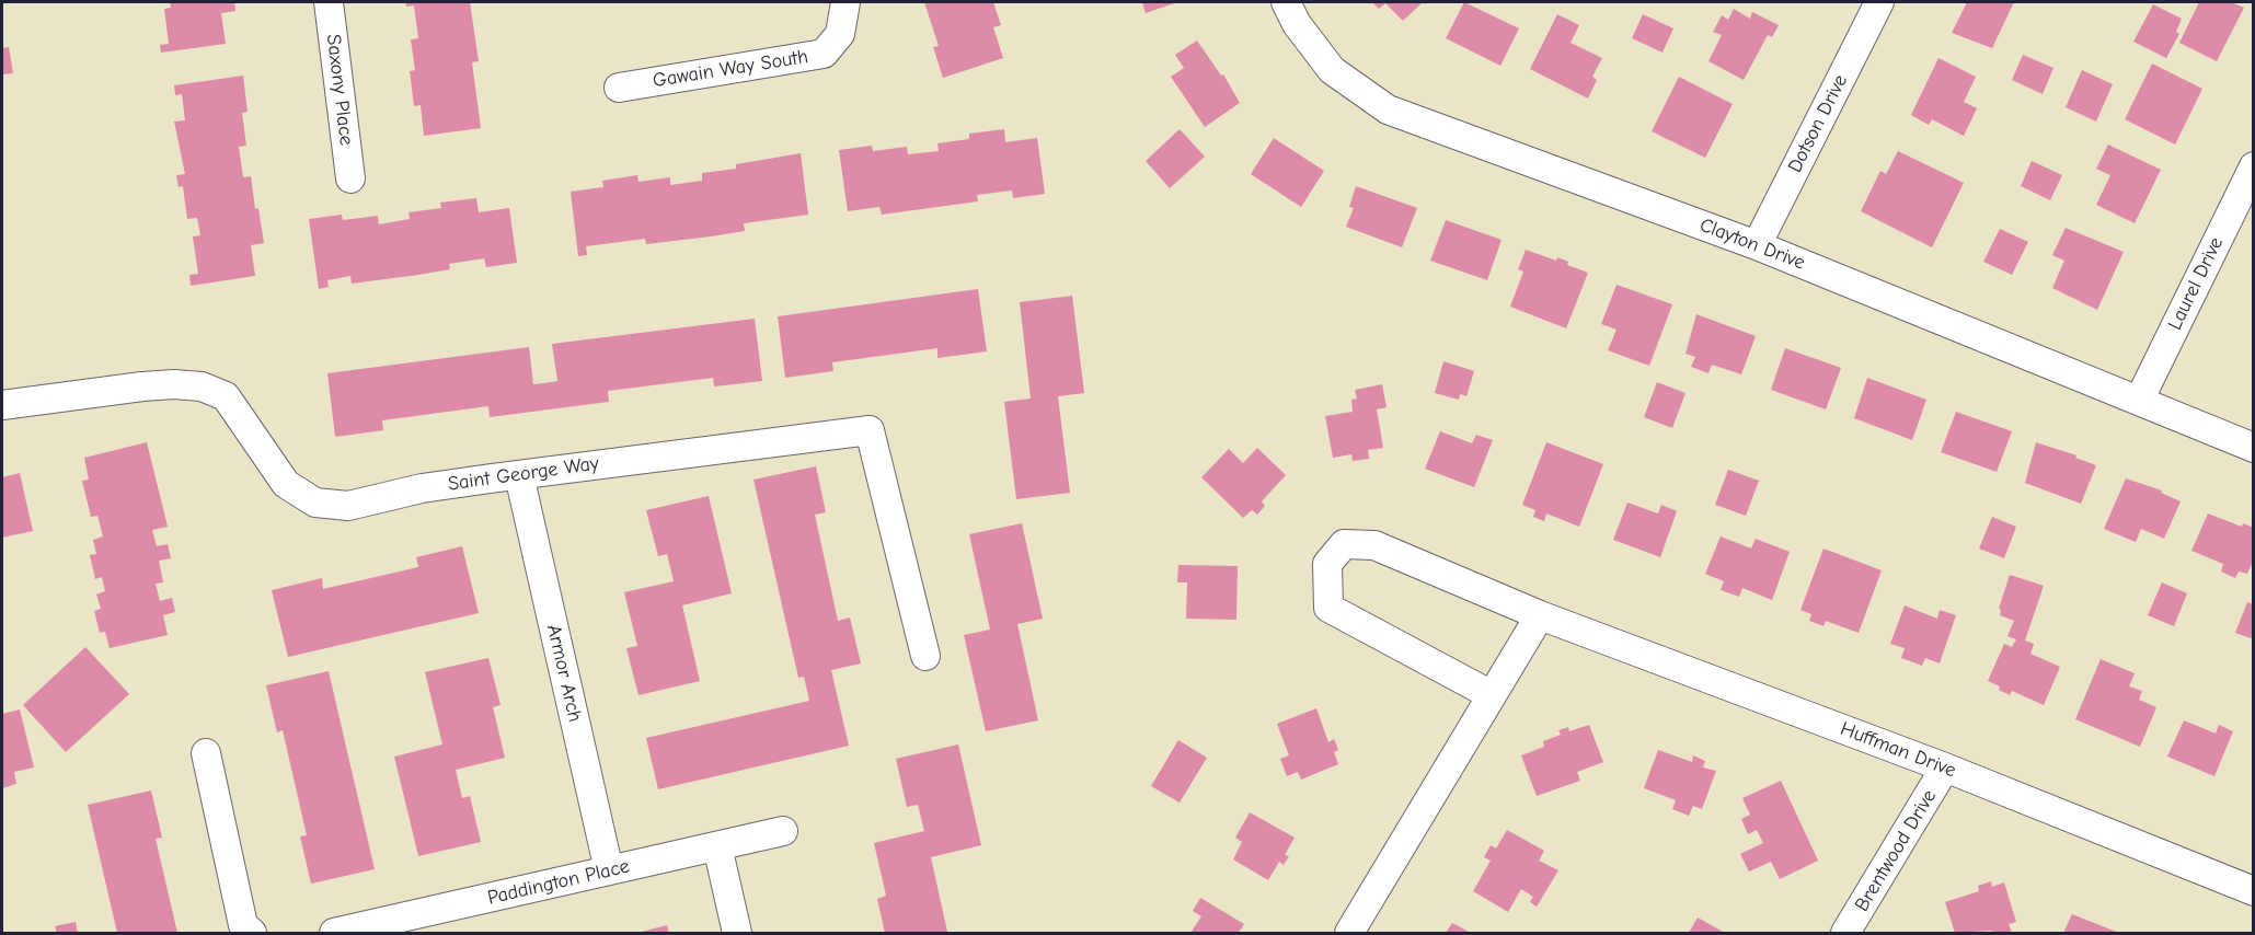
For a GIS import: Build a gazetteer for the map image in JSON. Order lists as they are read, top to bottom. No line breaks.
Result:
{"streets":{"street":["Gawain Way South","Saxony Place","Dotson Drive","Clayton Drive","Laurel Drive","Saint George Way","Armor Arch","Huffman Drive","Brentwood Drive","Paddington Place"]},"crossings":[["Dotson Drive","Clayton Drive"],["Clayton Drive","Laurel Drive"],["Saint George Way","Armor Arch"],["Armor Arch","Paddington Place"],["Huffman Drive","Brentwood Drive"]]}
